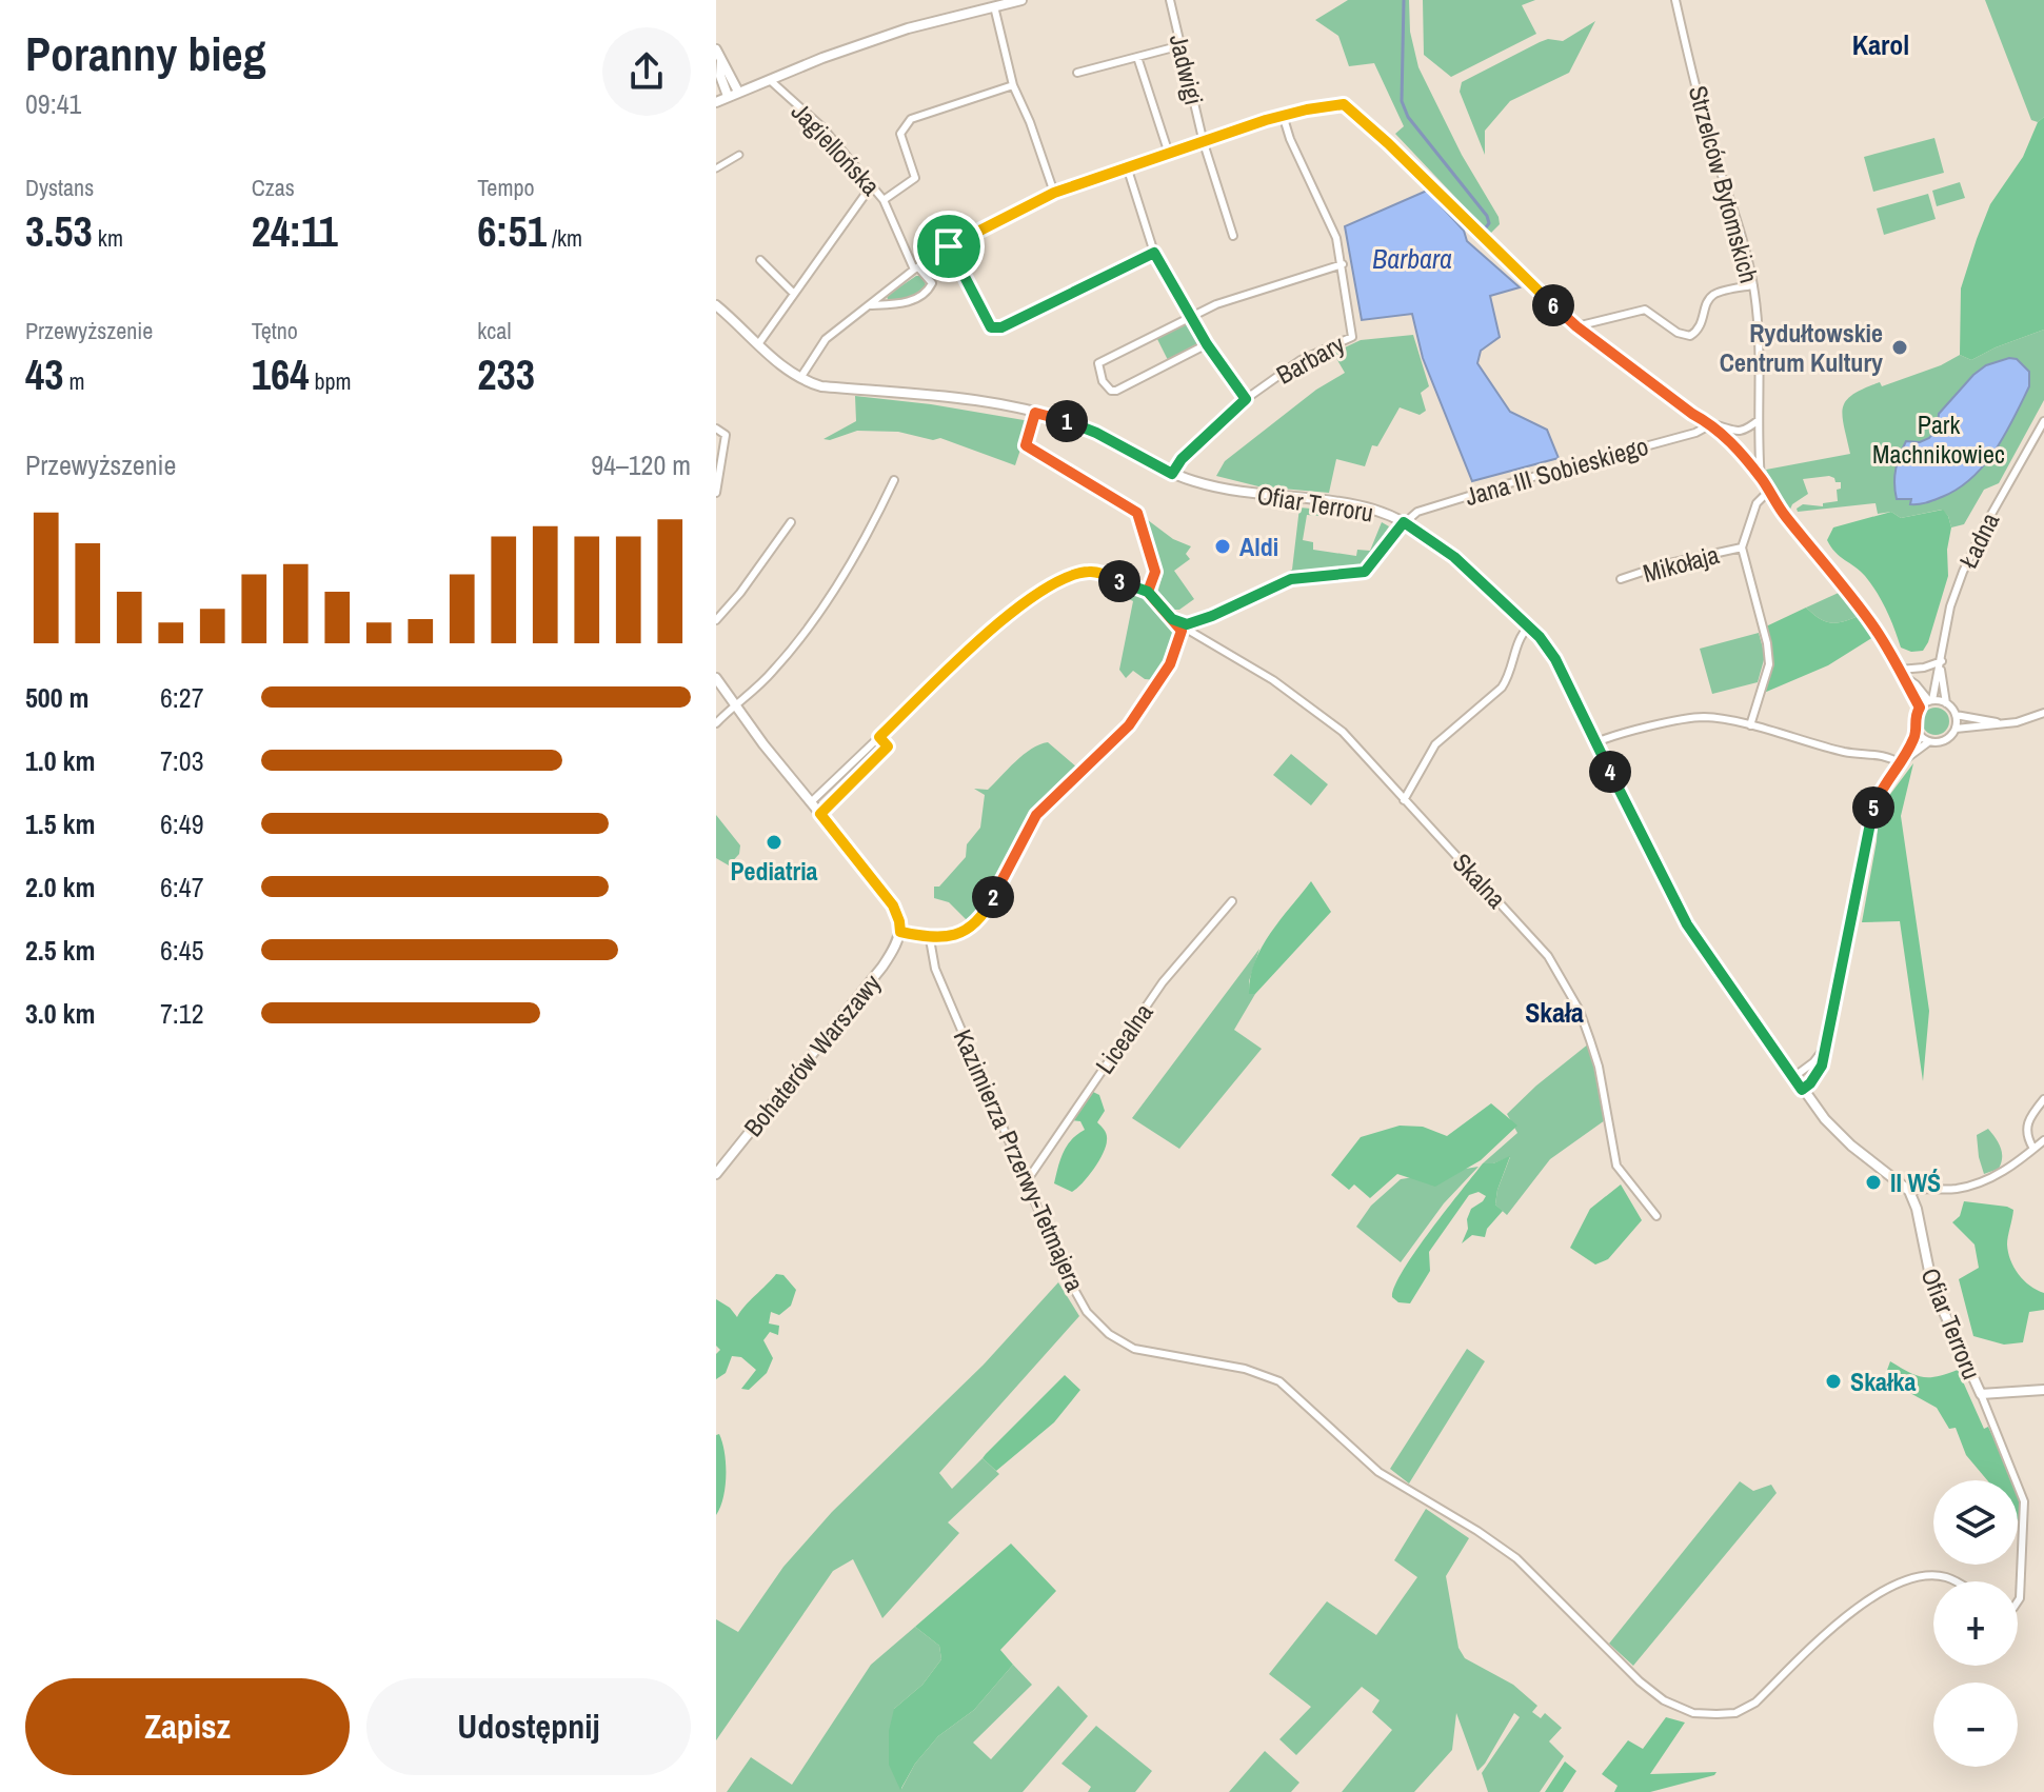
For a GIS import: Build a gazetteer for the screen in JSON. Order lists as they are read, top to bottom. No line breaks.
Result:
{"streets":{"street":["Jadwigi","Jagiellońska","Strzelców Bytomskich","Barbary","Jana III Sobieskiego","Ofiar Terroru","Ładna","Mikołaja","Skalna","Licealna","Bohaterów Warszawy","Kazimierza Przerwy-Tetmajera"]},"crossings":[["Barbary","Ofiar Terroru"],["Jana III Sobieskiego","Ofiar Terroru"],["Licealna","Kazimierza Przerwy-Tetmajera"]],"districts":["Karol","Skała"],"water":["Barbara"],"parks":["Park Machnikowiec"],"places":["Rydułtowskie Centrum Kultury","Aldi","Pediatria","II WŚ","Skałka"],"page":{"heading":["Poranny bieg","09:41"],"stats":[["Dystans","3.53 km"],["Czas","24:11"],["Tempo","6:51 /km"],["Przewyższenie","43 m"],["Tętno","164 bpm"],["kcal","233"]],"pins":["6","1","3","4","5","2"],"chart":["Przewyższenie","94–120 m"],"list":[{"name":"500 m","note":"6:27"},{"name":"1.0 km","note":"7:03"},{"name":"1.5 km","note":"6:49"},{"name":"2.0 km","note":"6:47"},{"name":"2.5 km","note":"6:45"},{"name":"3.0 km","note":"7:12"}],"map_buttons":["+","−"],"buttons":["Zapisz","Udostępnij"]}}
